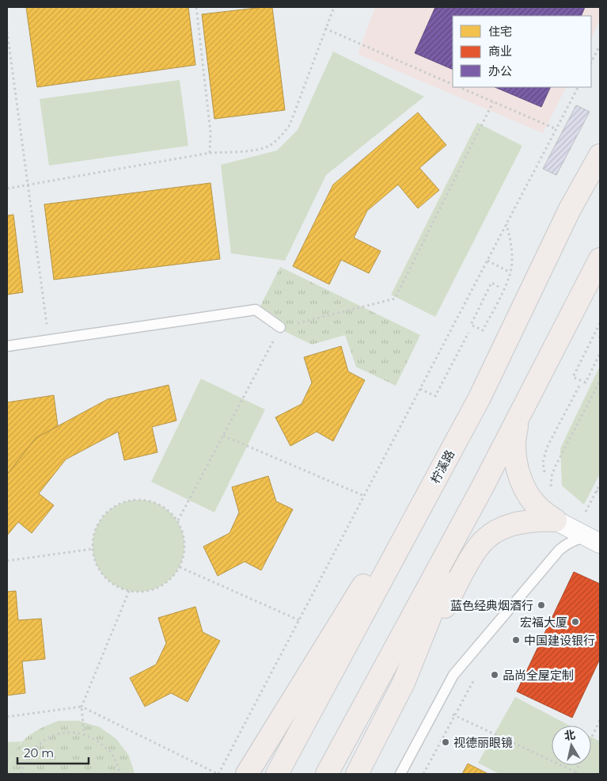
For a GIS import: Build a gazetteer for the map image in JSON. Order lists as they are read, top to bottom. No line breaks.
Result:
{"streets":{"main road":["柠溪路"]},"places":["蓝色经典烟酒行","宏福大厦","中国建设银行","品尚全屋定制","视德丽眼镜"],"legend":["住宅","商业","办公"],"scale_bar":"20 m","north":"top"}
